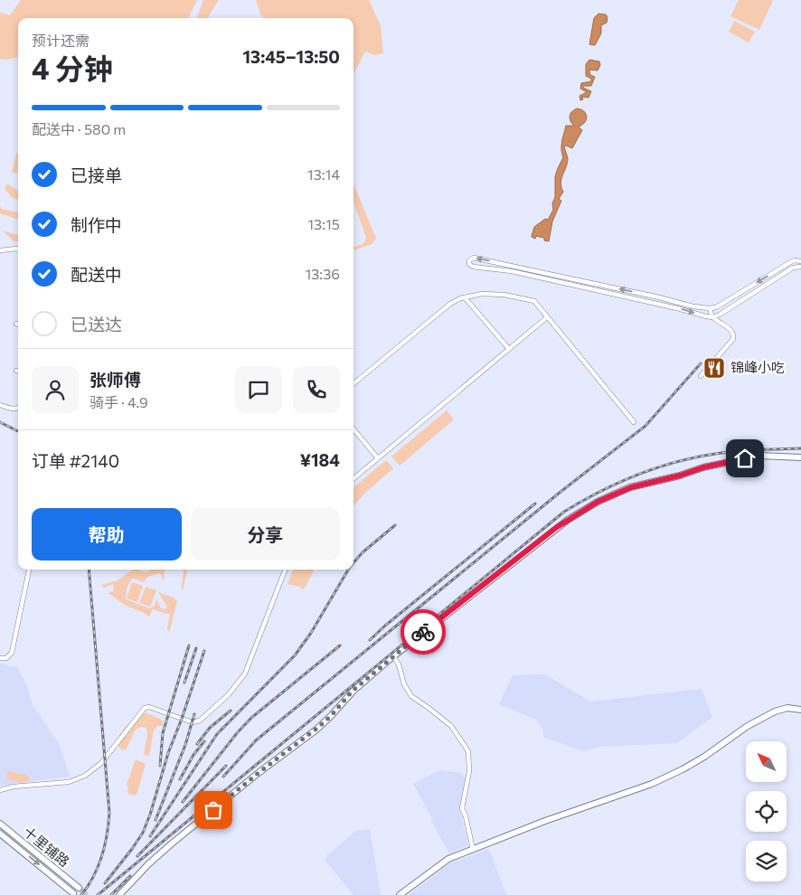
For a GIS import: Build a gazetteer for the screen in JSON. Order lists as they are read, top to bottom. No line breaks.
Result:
{"streets":{"street":["十里铺路"]},"places":{"restaurant":["锦峰小吃"]},"north":"top left","page":{"heading":["4 分钟","预计还需","13:45–13:50"],"panel":["张师傅","骑手 · 4.9","订单 #2140","¥184"],"bar":"配送中 · 580 m","list":[["已接单","13:14"],["制作中","13:15"],["配送中","13:36"],"已送达"],"buttons":["帮助","分享"]}}
